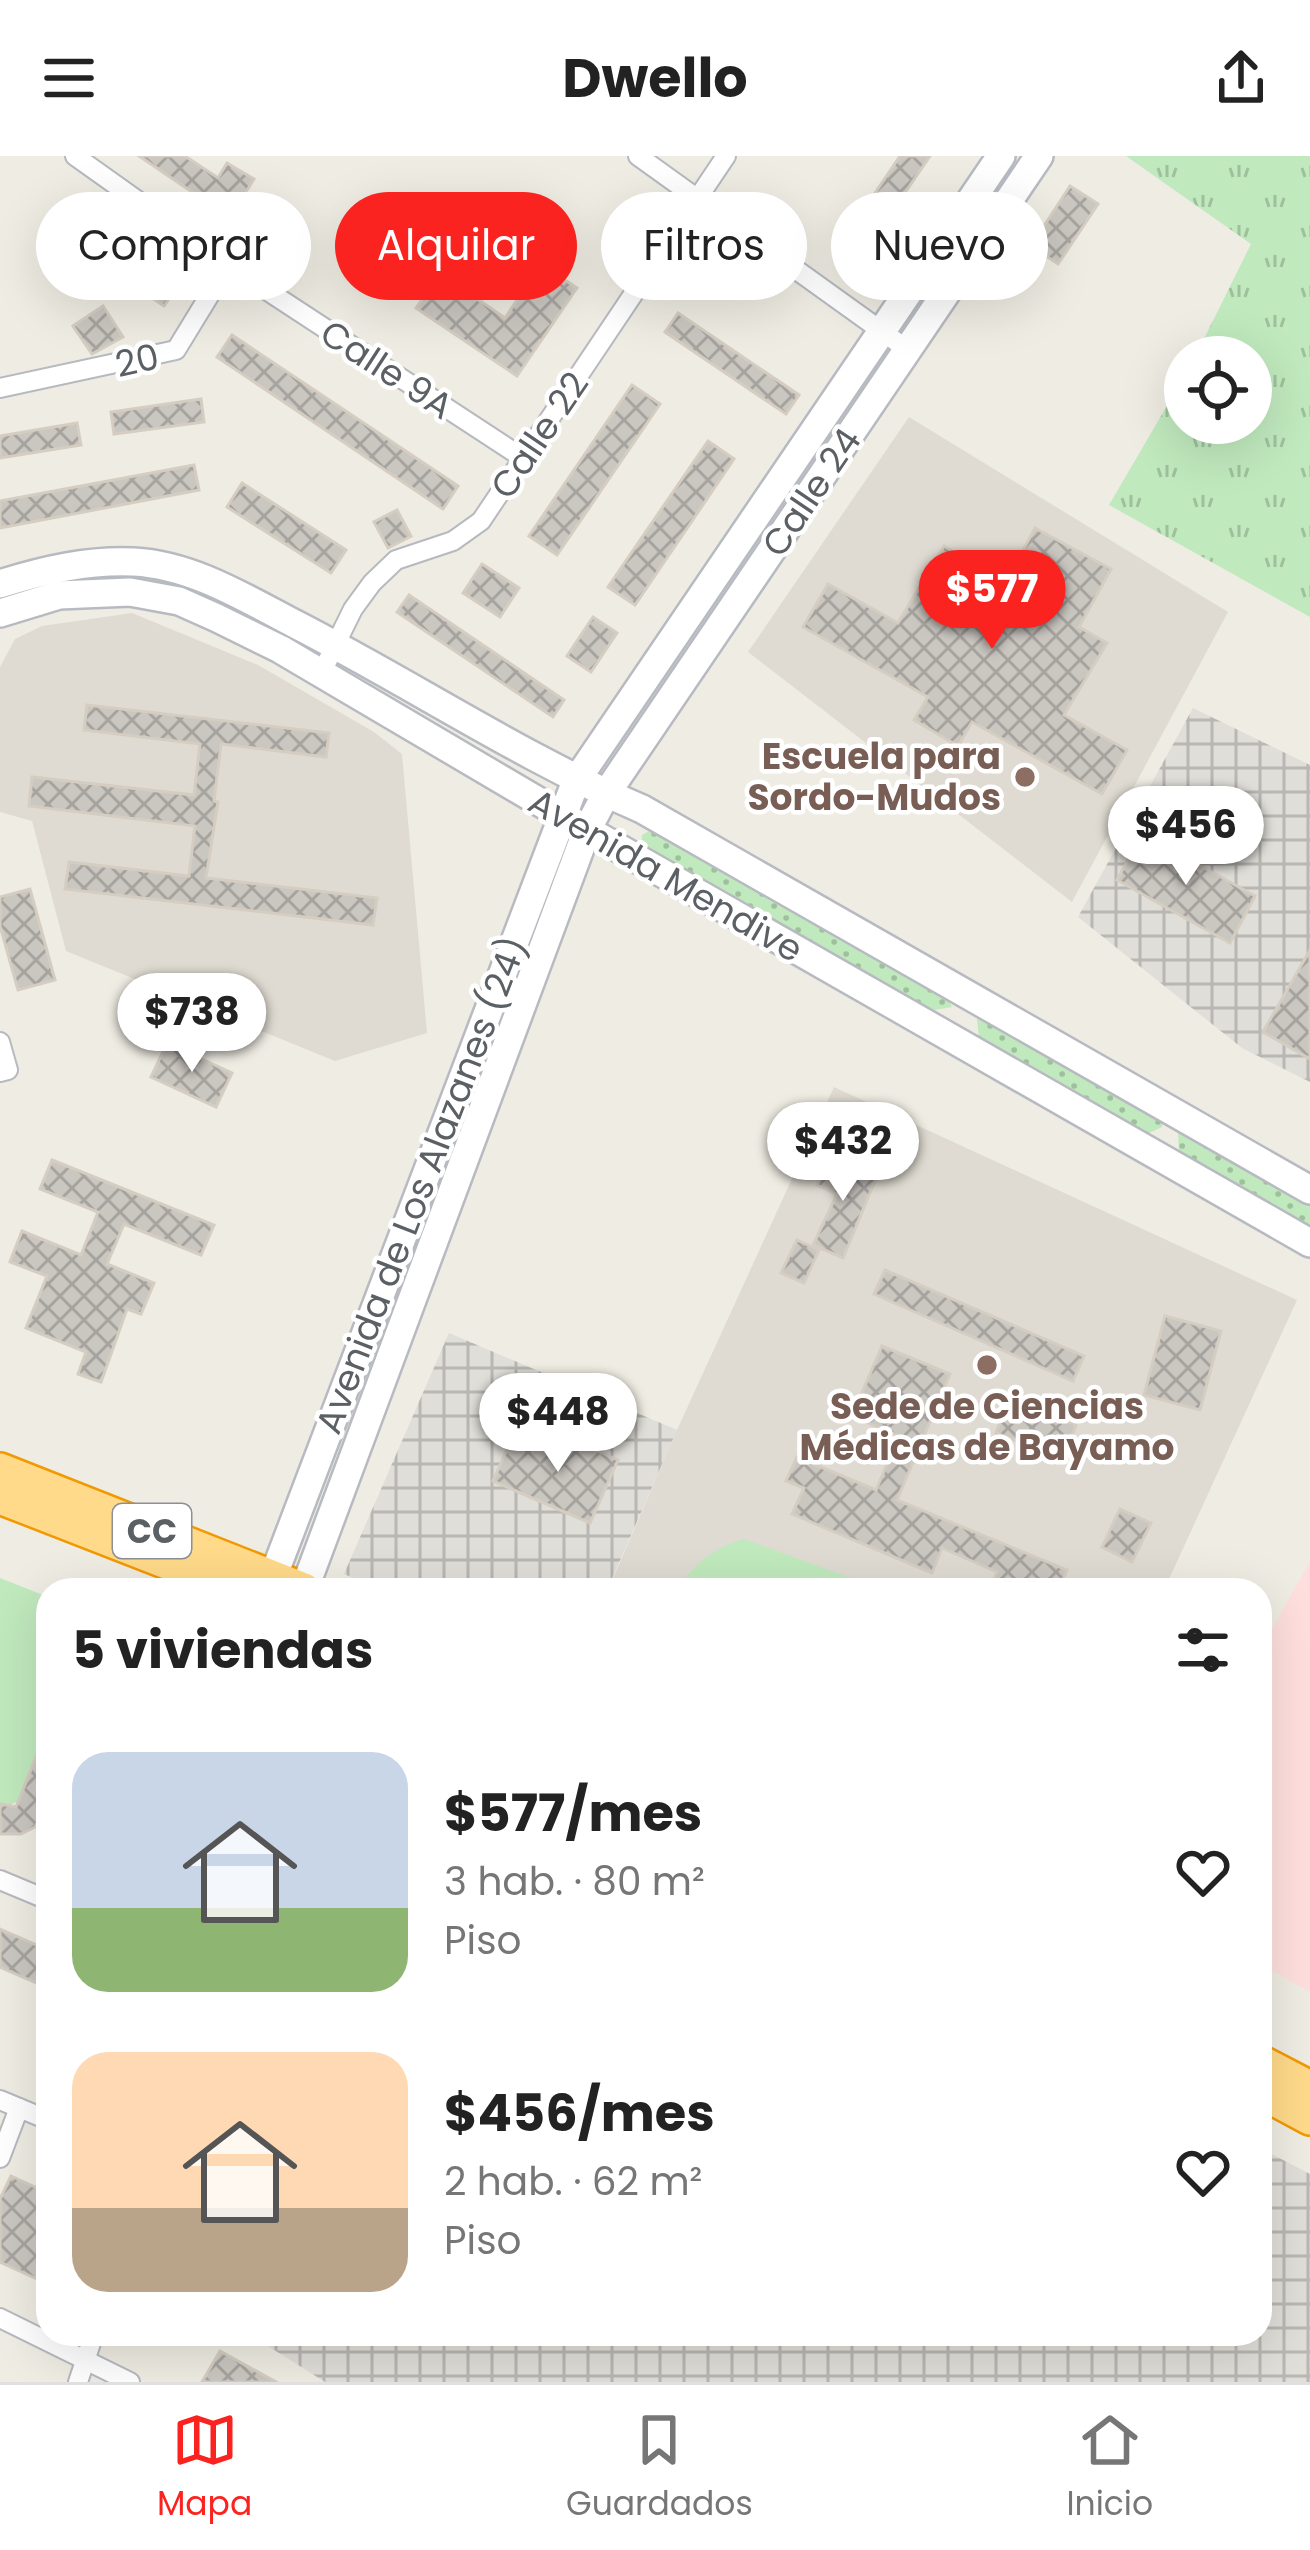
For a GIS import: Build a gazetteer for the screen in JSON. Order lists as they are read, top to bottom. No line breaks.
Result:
{"streets":{"highway":["CC"],"street":["20","Calle 9A","Calle 22","Calle 24","Avenida Mendive","Avenida de Los Alazanes (24)"]},"crossings":[["Calle 9A","Calle 22"],["Calle 22","Avenida Mendive"],["Calle 24","Avenida Mendive"],["Calle 24","Avenida de Los Alazanes (24)"],["Avenida Mendive","Avenida de Los Alazanes (24)"]],"places":["Escuela para Sordo-Mudos","Sede de Ciencias Médicas de Bayamo"],"page":{"header":"Dwello","chip":["Comprar","Alquilar","Filtros","Nuevo"],"price":["$577","$456","$738","$432","$448"],"heading":"5 viviendas","list":[{"name":"$577/mes","note":"3 hab. · 80 m² · Piso"},{"name":"$456/mes","note":"2 hab. · 62 m² · Piso"}],"tabs":["Mapa","Guardados","Inicio"]}}
